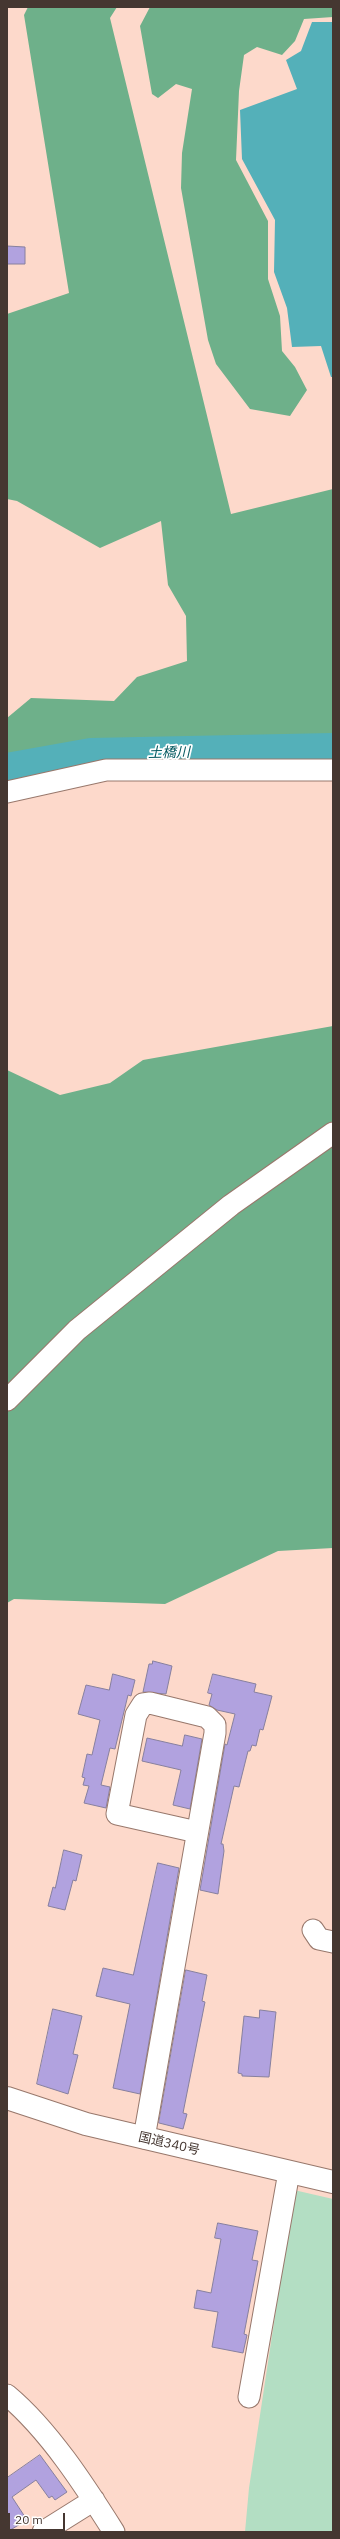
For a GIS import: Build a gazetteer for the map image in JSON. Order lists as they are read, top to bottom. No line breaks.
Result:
{"streets":{"highway":["国道340号"]},"water":["土橋川"],"scale_bar":"20 m"}
